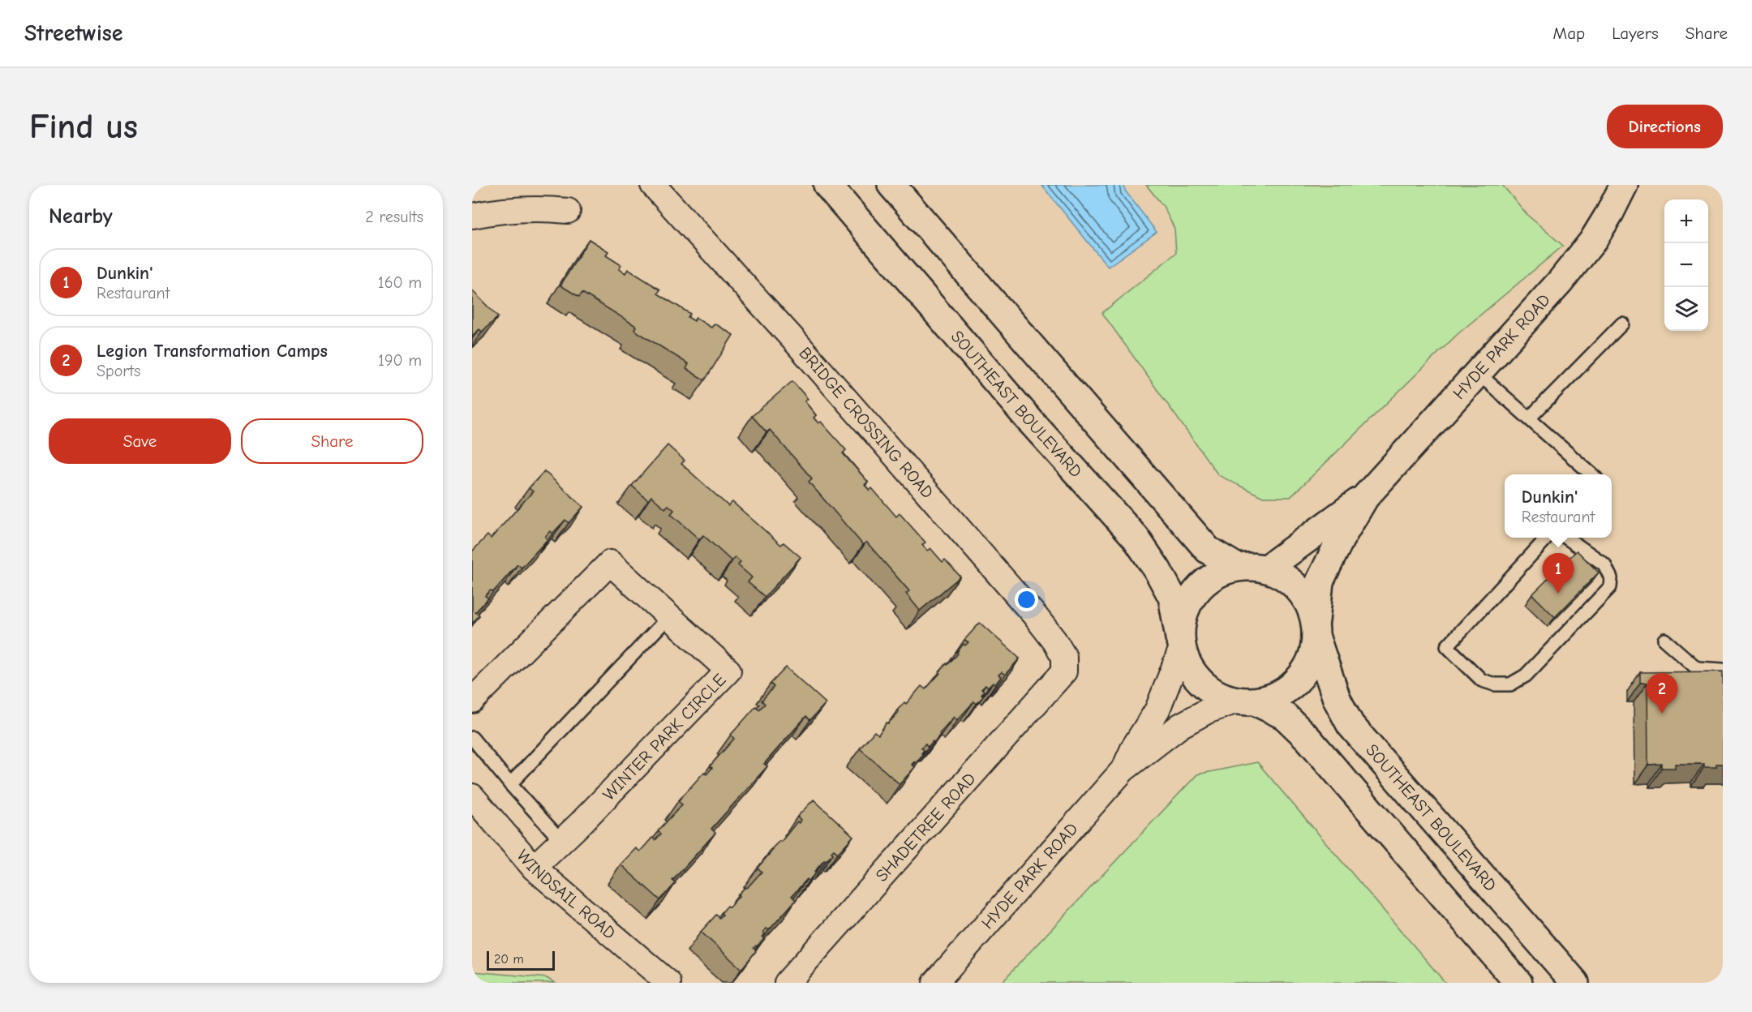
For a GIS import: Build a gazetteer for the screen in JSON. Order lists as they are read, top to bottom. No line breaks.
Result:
{"streets":{"main road":["HYDE PARK ROAD","SOUTHEAST BOULEVARD"],"street":["BRIDGE CROSSING ROAD","WINTER PARK CIRCLE","SHADETREE ROAD","WINDSAIL ROAD"]},"crossings":[["HYDE PARK ROAD","SOUTHEAST BOULEVARD"],["BRIDGE CROSSING ROAD","SHADETREE ROAD"],["WINTER PARK CIRCLE","WINDSAIL ROAD"]],"scale_bar":"20 m","page":{"header":"Streetwise","nav":["Map","Layers","Share"],"buttons":["Directions",["Save","Share"]],"title":"Find us","heading":["Nearby","2 results"],"map_buttons":["+","−"],"list":[{"mark":"1","name":"Dunkin'","note":"Restaurant","value":"160 m"},{"mark":"2","name":"Legion Transformation Camps","note":"Sports","value":"190 m"}],"popup":["Dunkin'","Restaurant"],"pins":["1","2"],"scale":"20 m"}}
